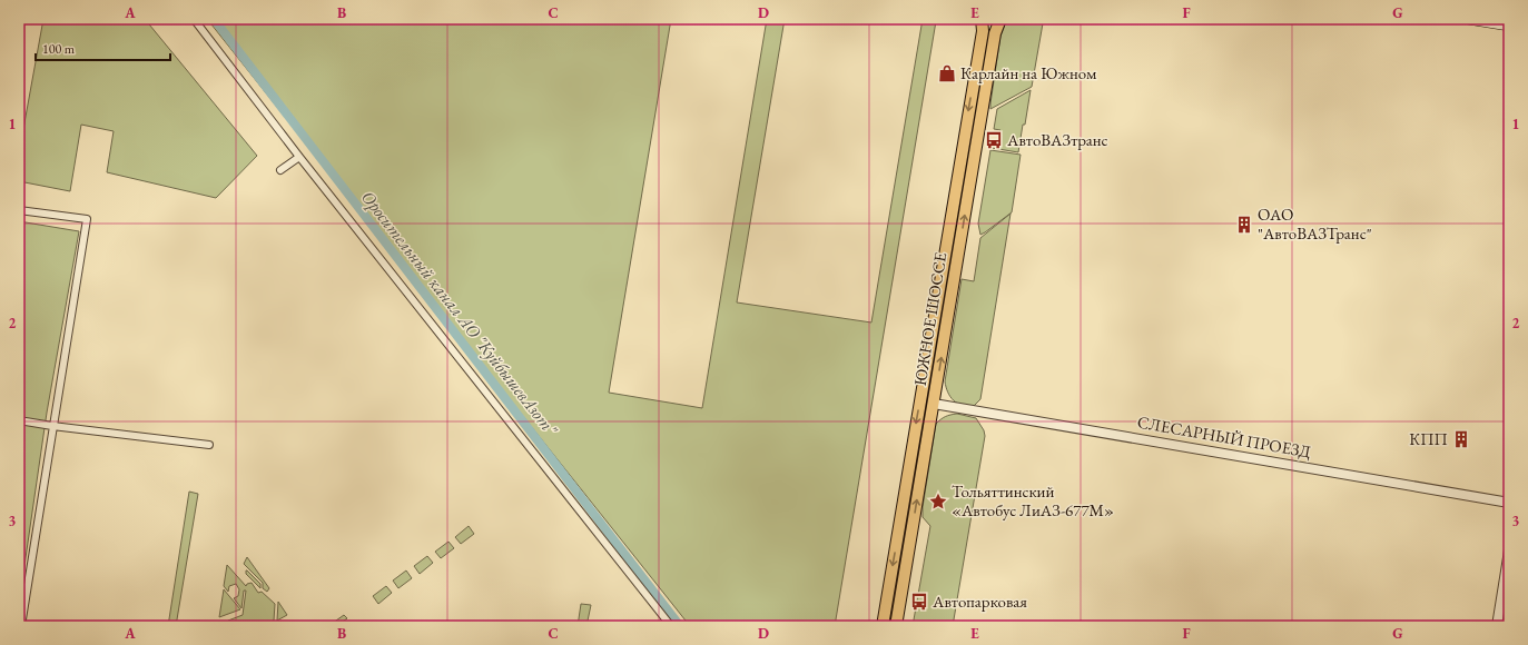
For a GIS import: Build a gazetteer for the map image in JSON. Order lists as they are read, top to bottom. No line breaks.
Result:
{"streets":{"main road":["ЮЖНОЕ ШОССЕ"],"street":["СЛЕСАРНЫЙ ПРОЕЗД"]},"crossings":[["ЮЖНОЕ ШОССЕ","СЛЕСАРНЫЙ ПРОЕЗД"]],"water":["Оросительный канал АО \"КуйбышевАзот\""],"places":{"shop":["Карлайн на Южном"],"bus stop":["АвтоВАЗтранс","Автопарковая"],"building":["ОАО \"АвтоВАЗТранс\"","КПП"],"place":["Тольяттинский «Автобус ЛиАЗ-677М»"]},"scale_bar":"100 m","grid":{"columns":["A","B","C","D","E","F","G"],"rows":["1","2","3"]}}
